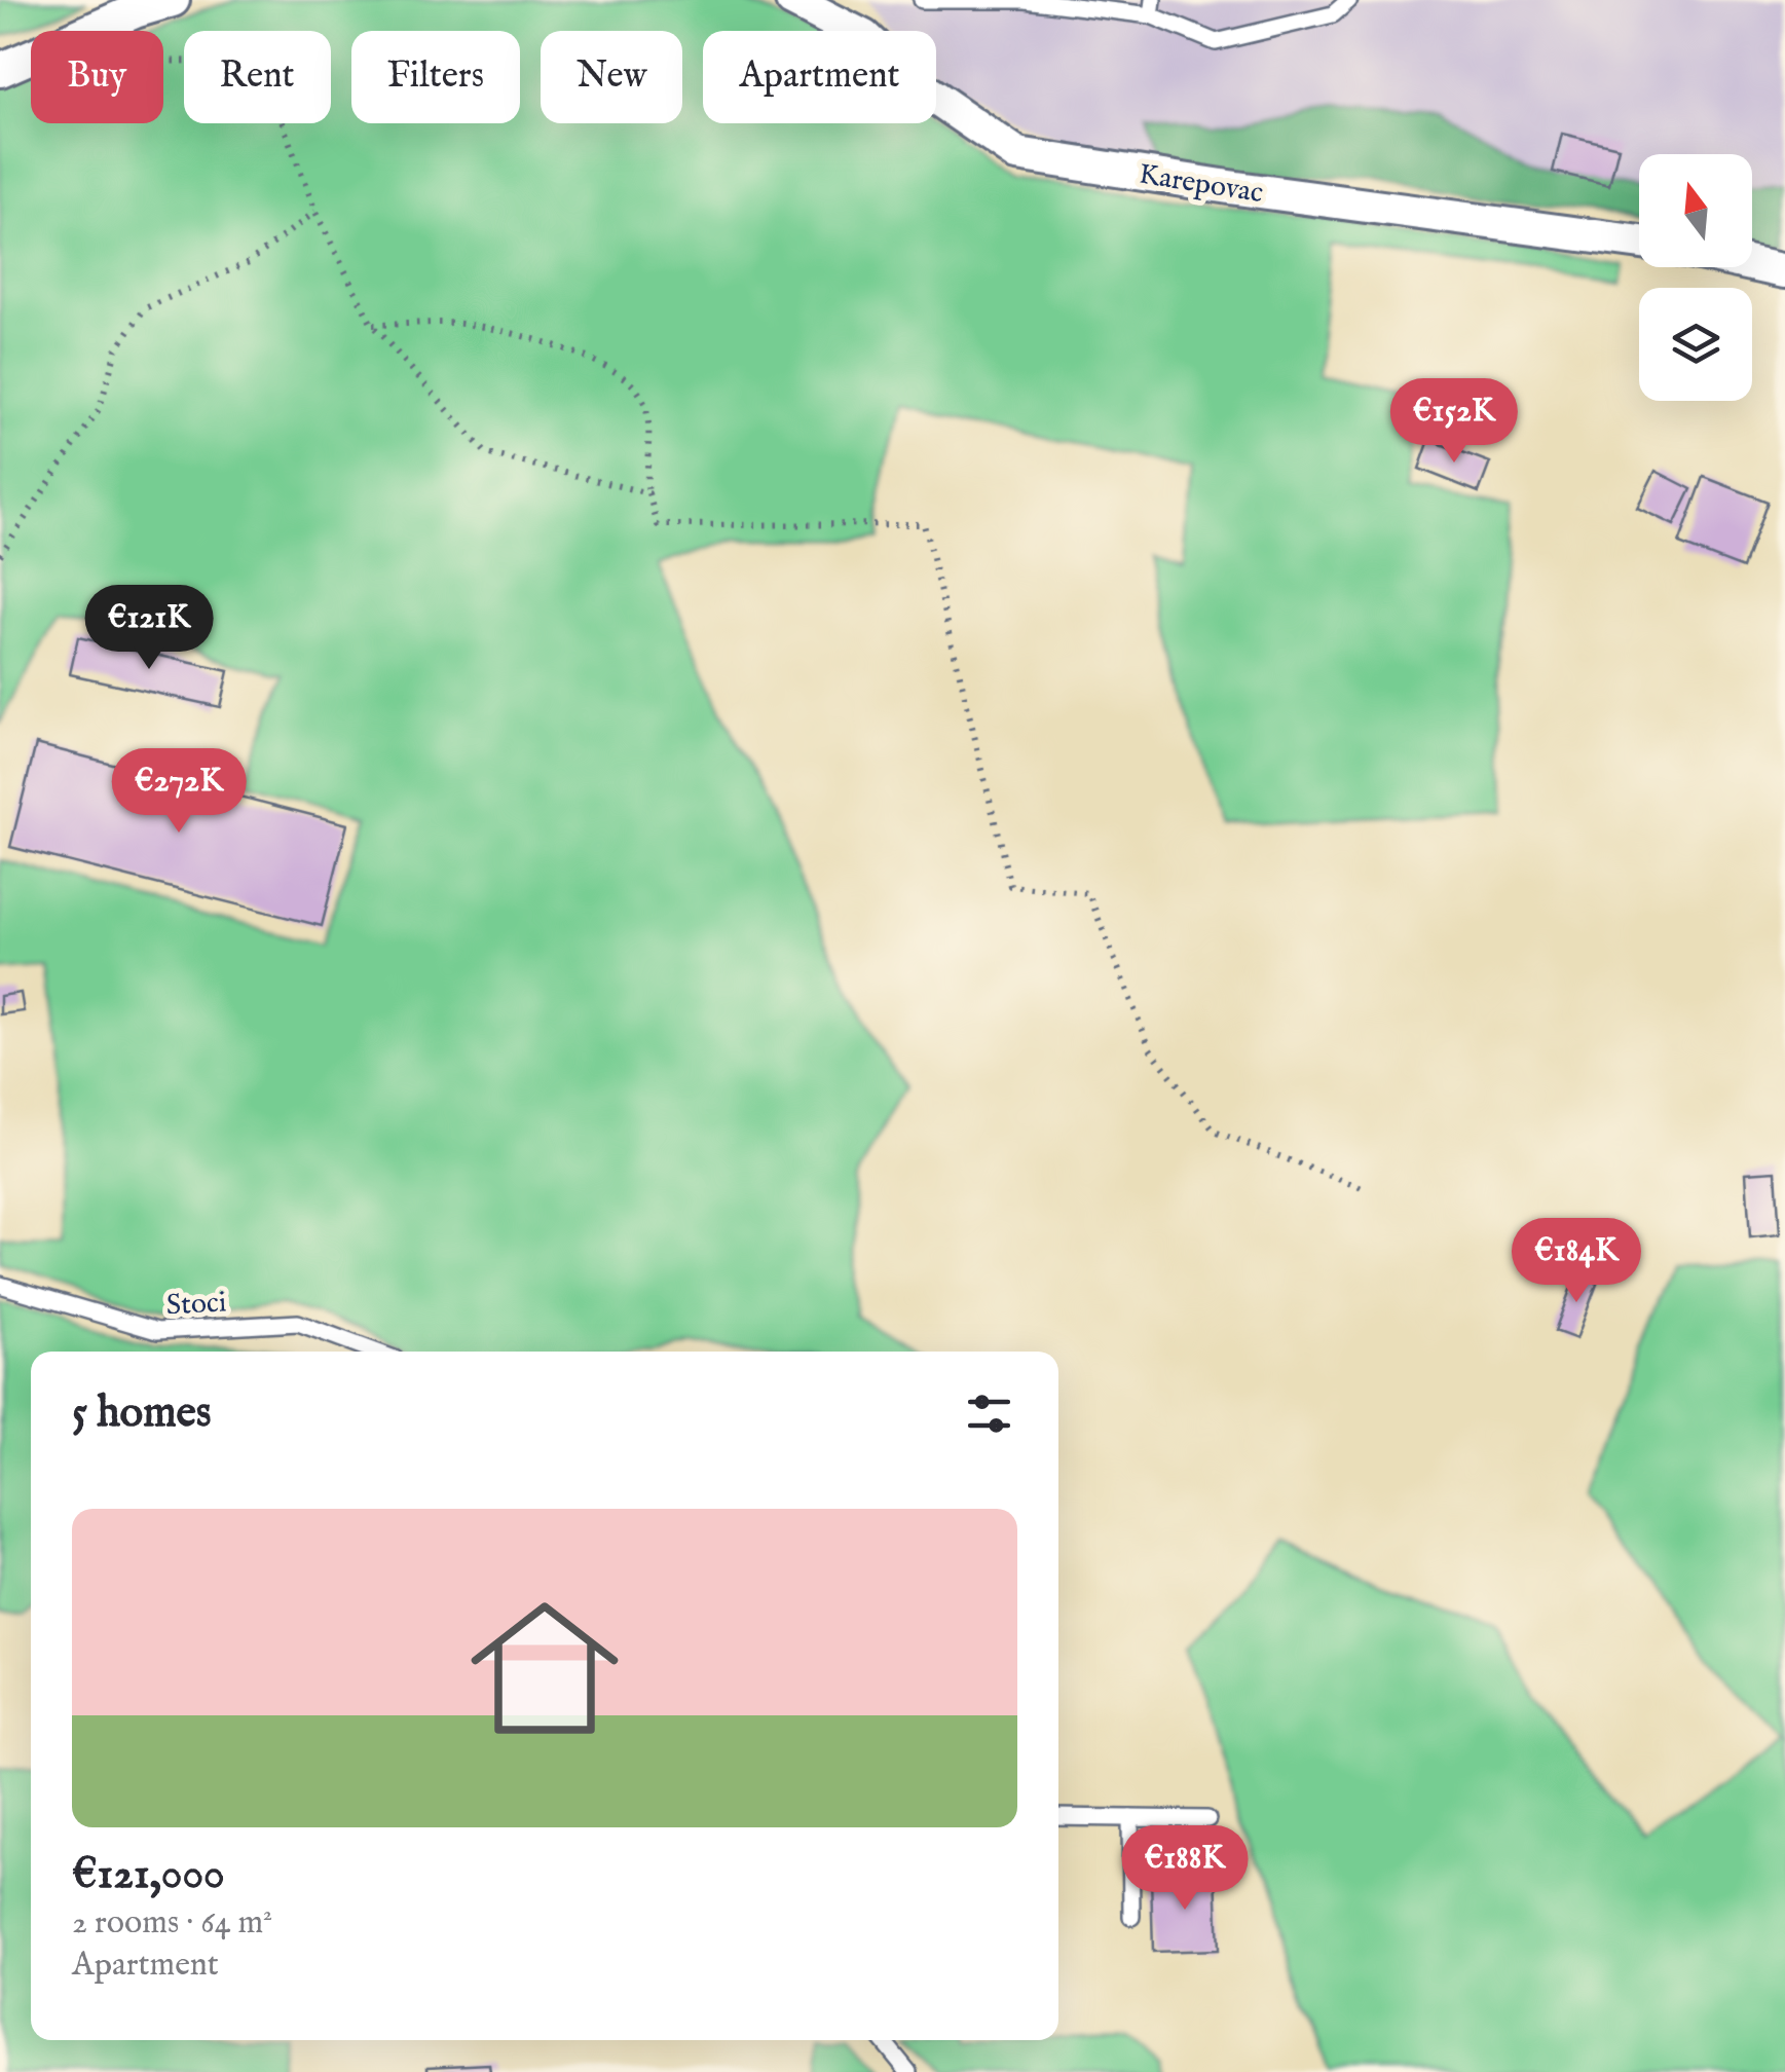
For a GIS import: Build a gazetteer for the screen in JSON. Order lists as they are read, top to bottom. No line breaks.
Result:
{"streets":{"street":["Karepovac"],"lane":["Stoci"]},"north":"top","page":{"chip":["Buy","Rent","Filters","New","Apartment"],"price":["€152K","€121K","€272K","€184K","€188K"],"heading":"5 homes","list":[{"name":"€121,000","note":"2 rooms · 64 m² · Apartment"}]}}
